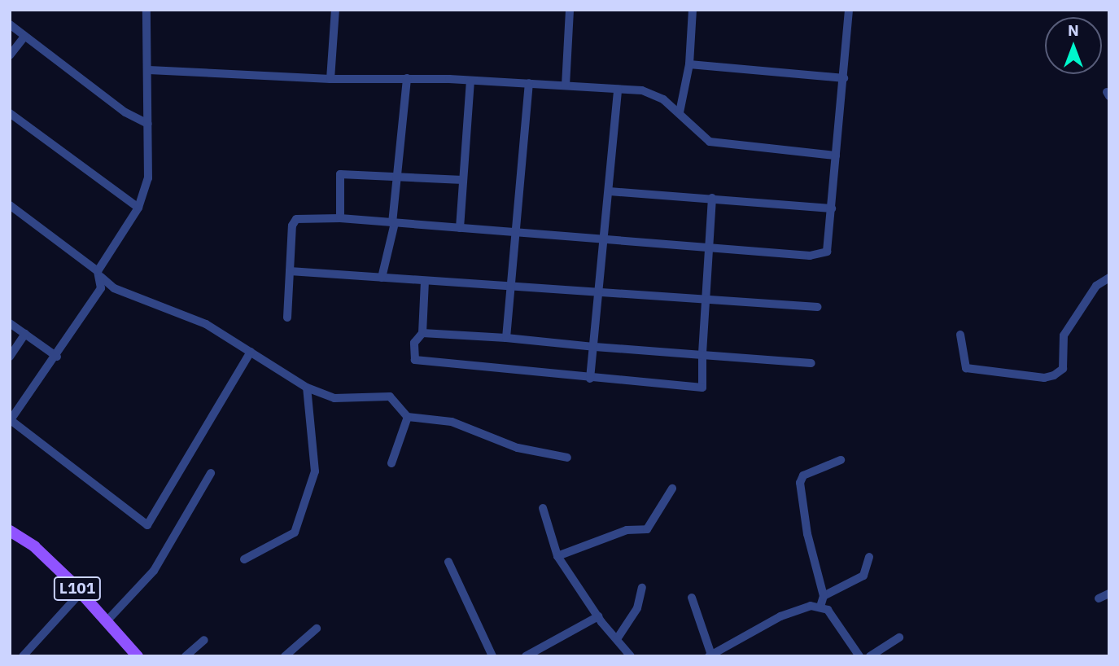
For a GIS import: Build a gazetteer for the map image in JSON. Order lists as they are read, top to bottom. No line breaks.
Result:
{"streets":{"main road":["L101"]},"north":"top"}
